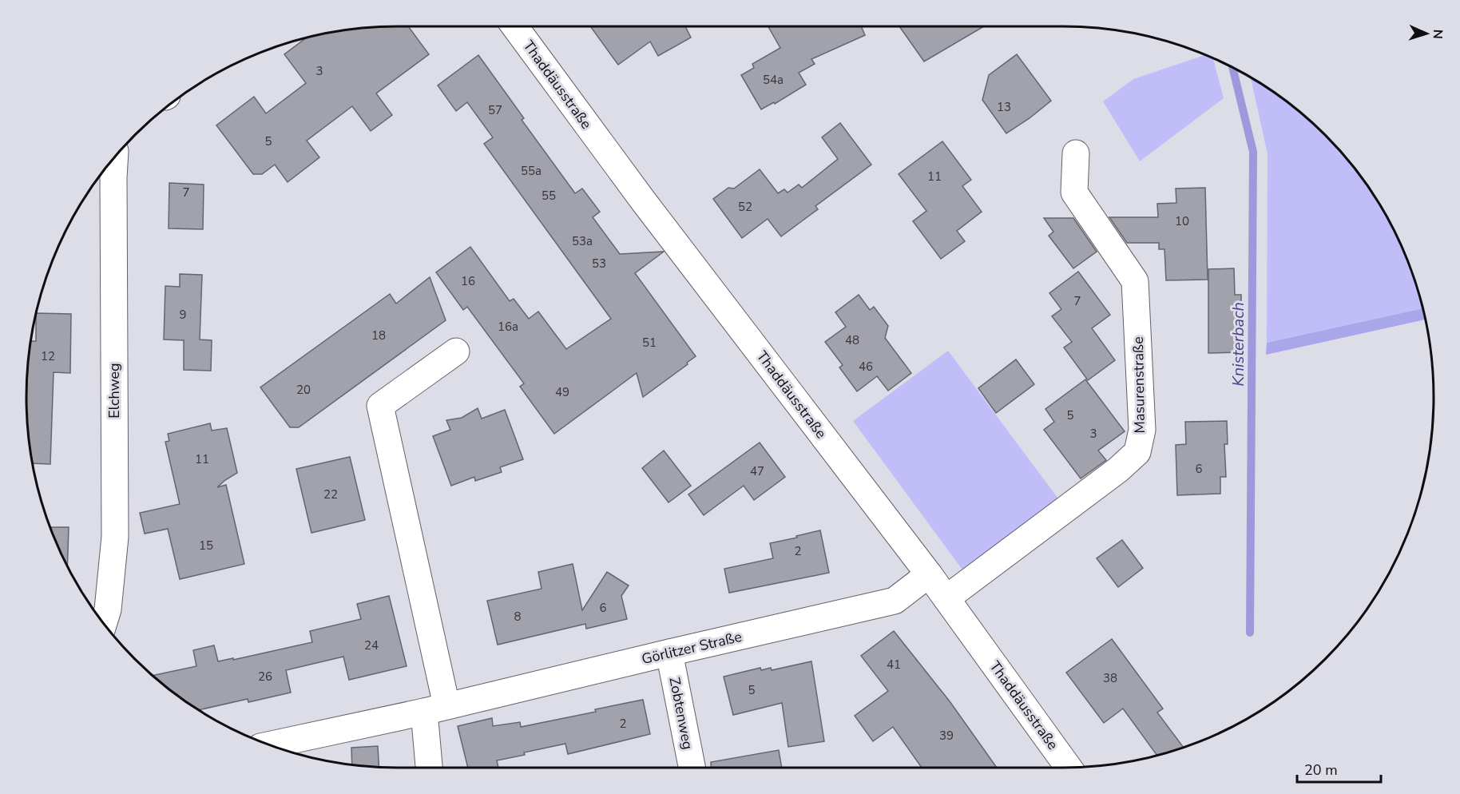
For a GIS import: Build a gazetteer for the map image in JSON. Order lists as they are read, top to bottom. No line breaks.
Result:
{"streets":{"street":["Thaddäusstraße","Masurenstraße","Elchweg","Görlitzer Straße","Zobtenweg"]},"crossings":[["Thaddäusstraße","Masurenstraße"],["Thaddäusstraße","Görlitzer Straße"],["Görlitzer Straße","Zobtenweg"]],"water":["Knisterbach"],"house_numbers":["3","54a","13","57","5","55a","11","7","55","52","10","53a","53","16","7","9","16a","18","48","51","12","46","20","49","5","3","11","6","47","22","15","2","6","8","24","41","26","38","5","2","39"],"scale_bar":"20 m","north":"right"}
